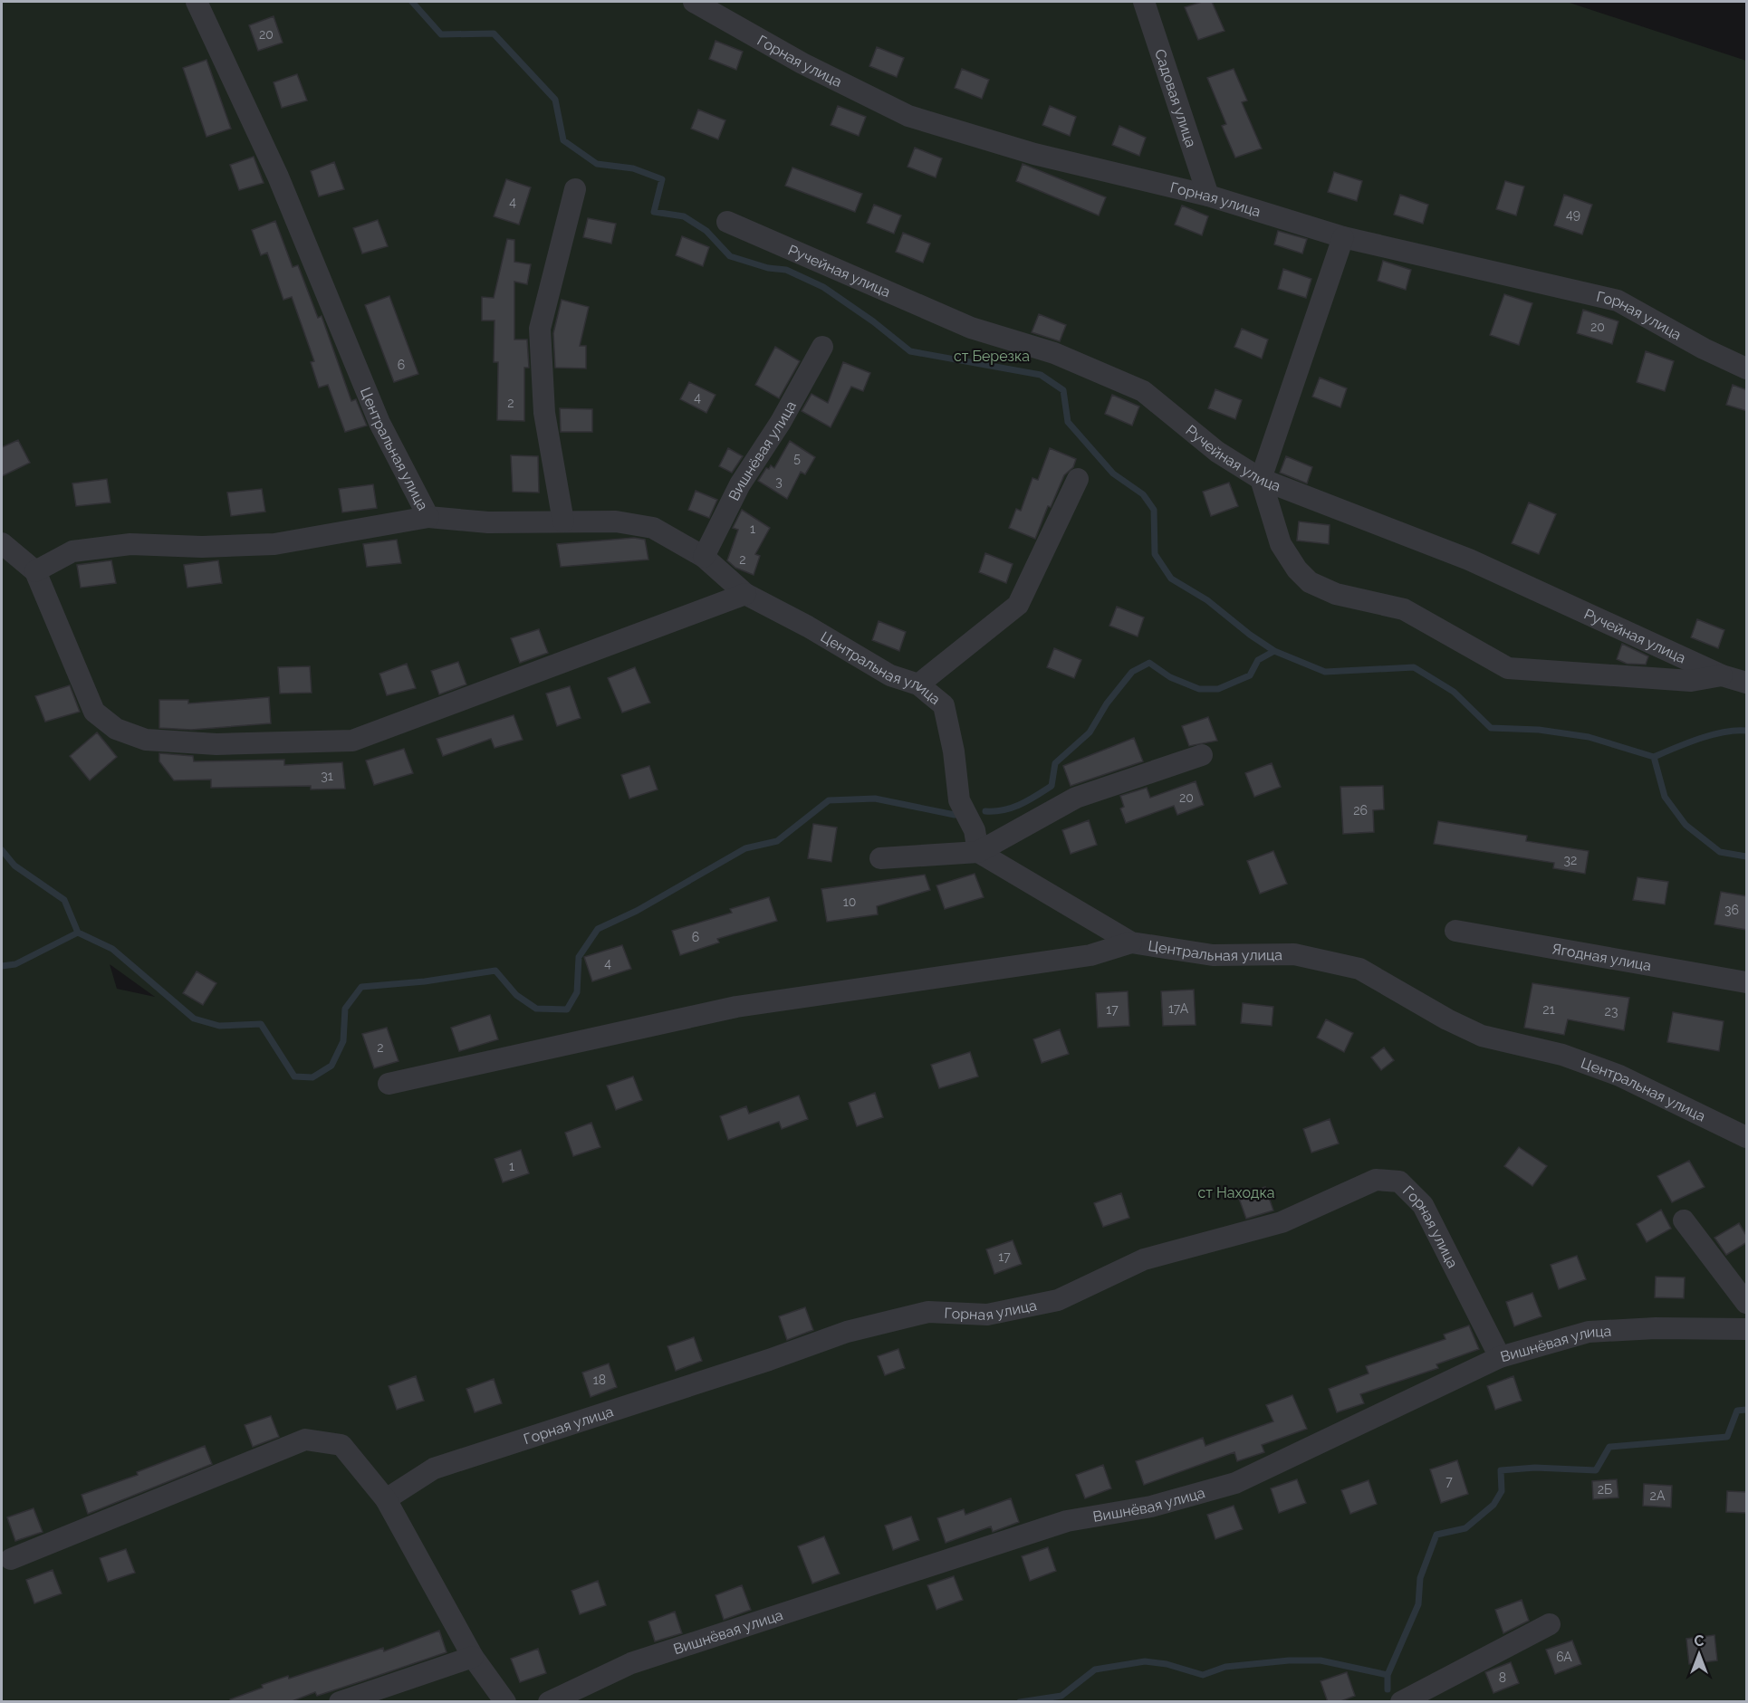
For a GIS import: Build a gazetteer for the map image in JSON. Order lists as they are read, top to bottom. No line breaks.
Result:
{"streets":{"street":["Горная улица","Садовая улица","Ручейная улица","Центральная улица","Вишнёвая улица","Ягодная улица"]},"crossings":[["Горная улица","Садовая улица"],["Горная улица","Вишнёвая улица"],["Центральная улица","Вишнёвая улица"]],"parks":["ст Березка","ст Находка"],"house_numbers":["20","4","49","20","6","4","2","5","3","1","2","31","20","26","32","10","36","6","4","17А","17","21","23","2","1","17","18","7","2Б","2А","6А","8"],"north":"top"}
